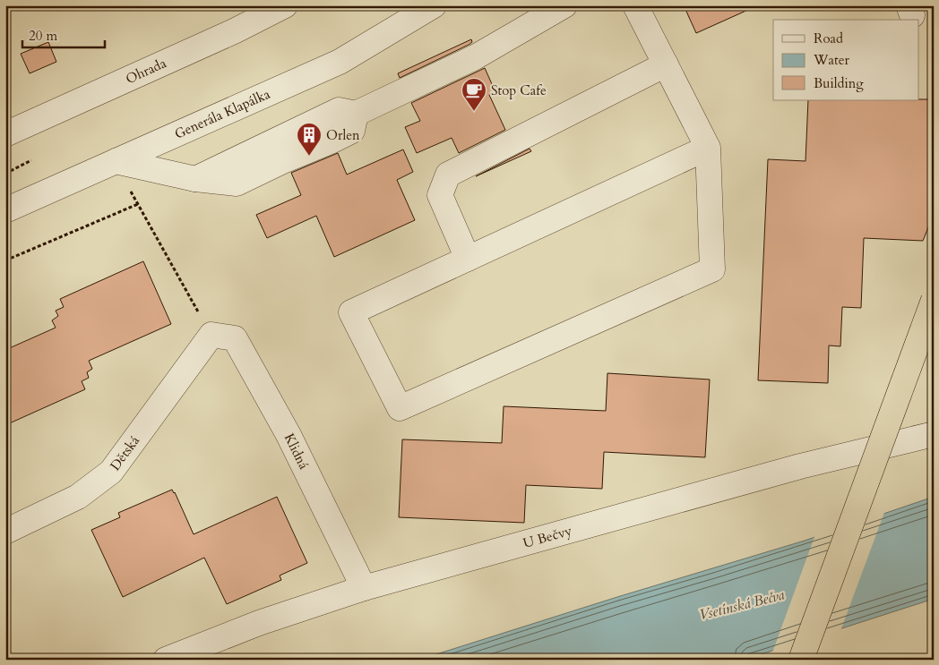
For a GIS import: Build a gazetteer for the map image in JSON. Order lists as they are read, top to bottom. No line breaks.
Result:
{"streets":{"street":["Ohrada","Generála Klapálka","Klidná","Dětská","U Bečvy"]},"crossings":[["Klidná","Dětská"],["Klidná","U Bečvy"]],"water":["Vsetínská Bečva"],"places":{"cafe":["Stop Cafe"],"building":["Orlen"]},"legend":["Road","Water","Building"],"scale_bar":"20 m"}
